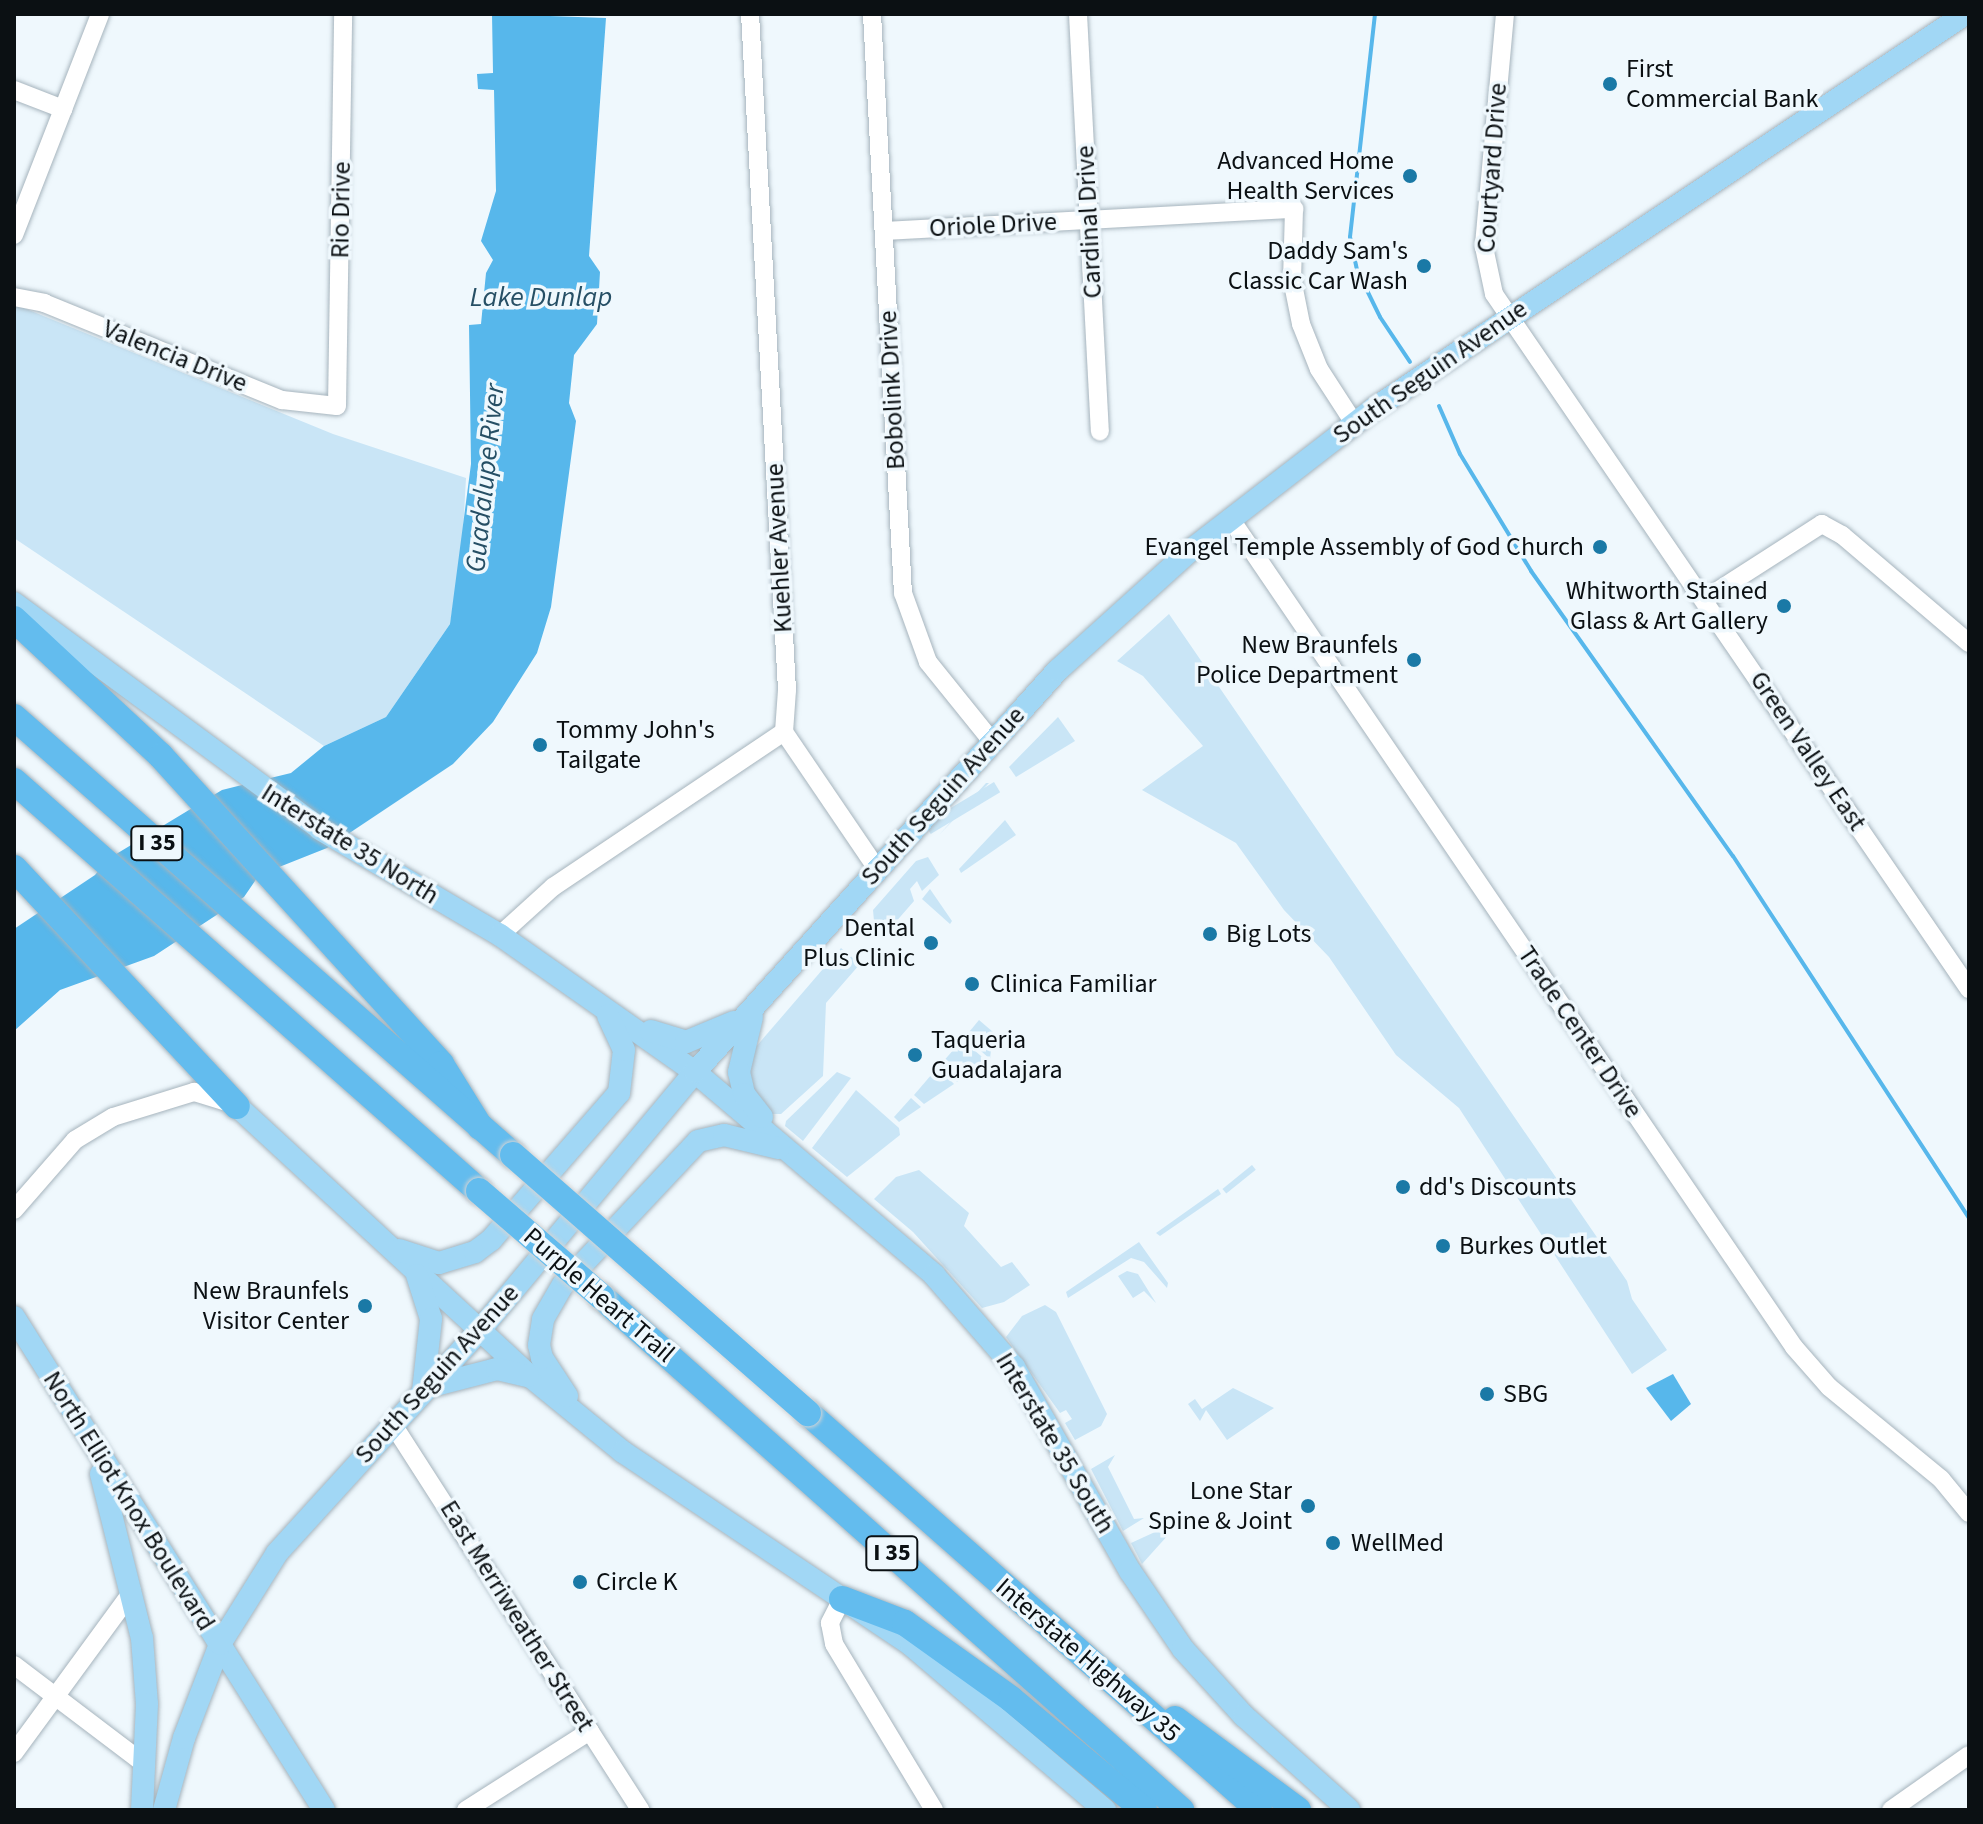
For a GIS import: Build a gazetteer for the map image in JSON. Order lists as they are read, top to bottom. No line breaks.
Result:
{"streets":{"highway":["I 35","Purple Heart Trail","Interstate Highway 35"],"main road":["South Seguin Avenue","Interstate 35 North","Interstate 35 South","North Elliot Knox Boulevard"],"street":["Courtyard Drive","Rio Drive","Cardinal Drive","Oriole Drive","Valencia Drive","Bobolink Drive","Kuehler Avenue","Green Valley East","Trade Center Drive","East Merriweather Street"]},"crossings":[["Courtyard Drive","South Seguin Avenue"],["Courtyard Drive","Green Valley East"],["Rio Drive","Valencia Drive"],["Cardinal Drive","Oriole Drive"],["Oriole Drive","South Seguin Avenue"],["Oriole Drive","Bobolink Drive"],["South Seguin Avenue","Bobolink Drive"],["South Seguin Avenue","Green Valley East"],["South Seguin Avenue","Interstate 35 North"],["South Seguin Avenue","Trade Center Drive"],["South Seguin Avenue","Interstate 35 South"],["South Seguin Avenue","North Elliot Knox Boulevard"],["South Seguin Avenue","East Merriweather Street"],["Interstate 35 North","Interstate 35 South"],["Purple Heart Trail","Interstate Highway 35"]],"water":["Lake Dunlap","Guadalupe River"],"places":["First Commercial Bank","Advanced Home Health Services","Daddy Sam's Classic Car Wash","Evangel Temple Assembly of God Church","Whitworth Stained Glass & Art Gallery","New Braunfels Police Department","Tommy John's Tailgate","Big Lots","Dental Plus Clinic","Clinica Familiar","Taqueria Guadalajara","dd's Discounts","Burkes Outlet","New Braunfels Visitor Center","SBG","Lone Star Spine & Joint","WellMed","Circle K"]}
